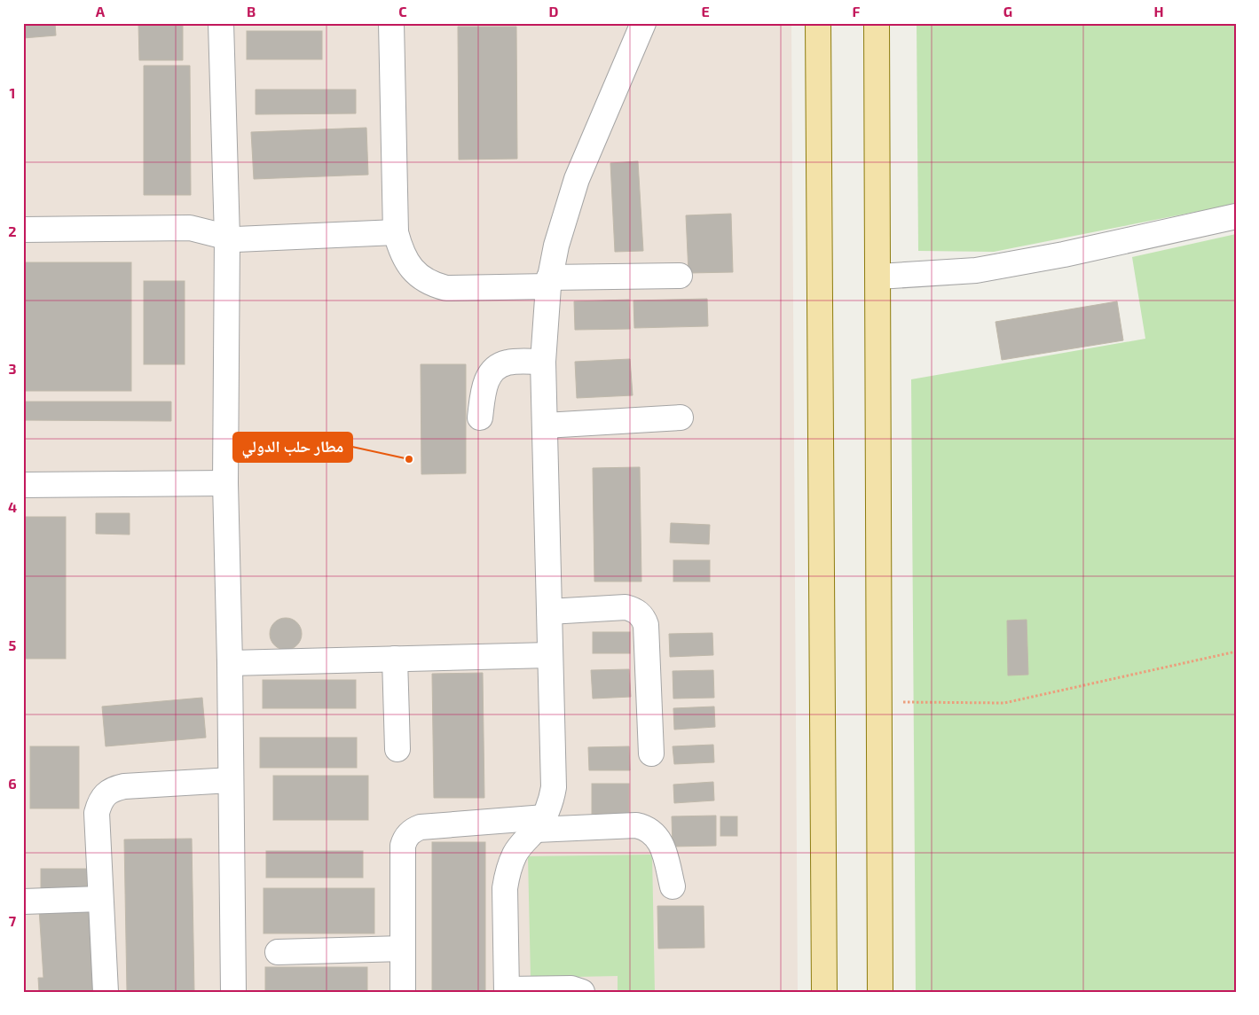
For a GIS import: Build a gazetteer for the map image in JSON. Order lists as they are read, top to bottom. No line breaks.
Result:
{"places":["مطار حلب الدولي"],"grid":{"columns":["A","B","C","D","E","F","G","H"],"rows":["1","2","3","4","5","6","7"]}}
